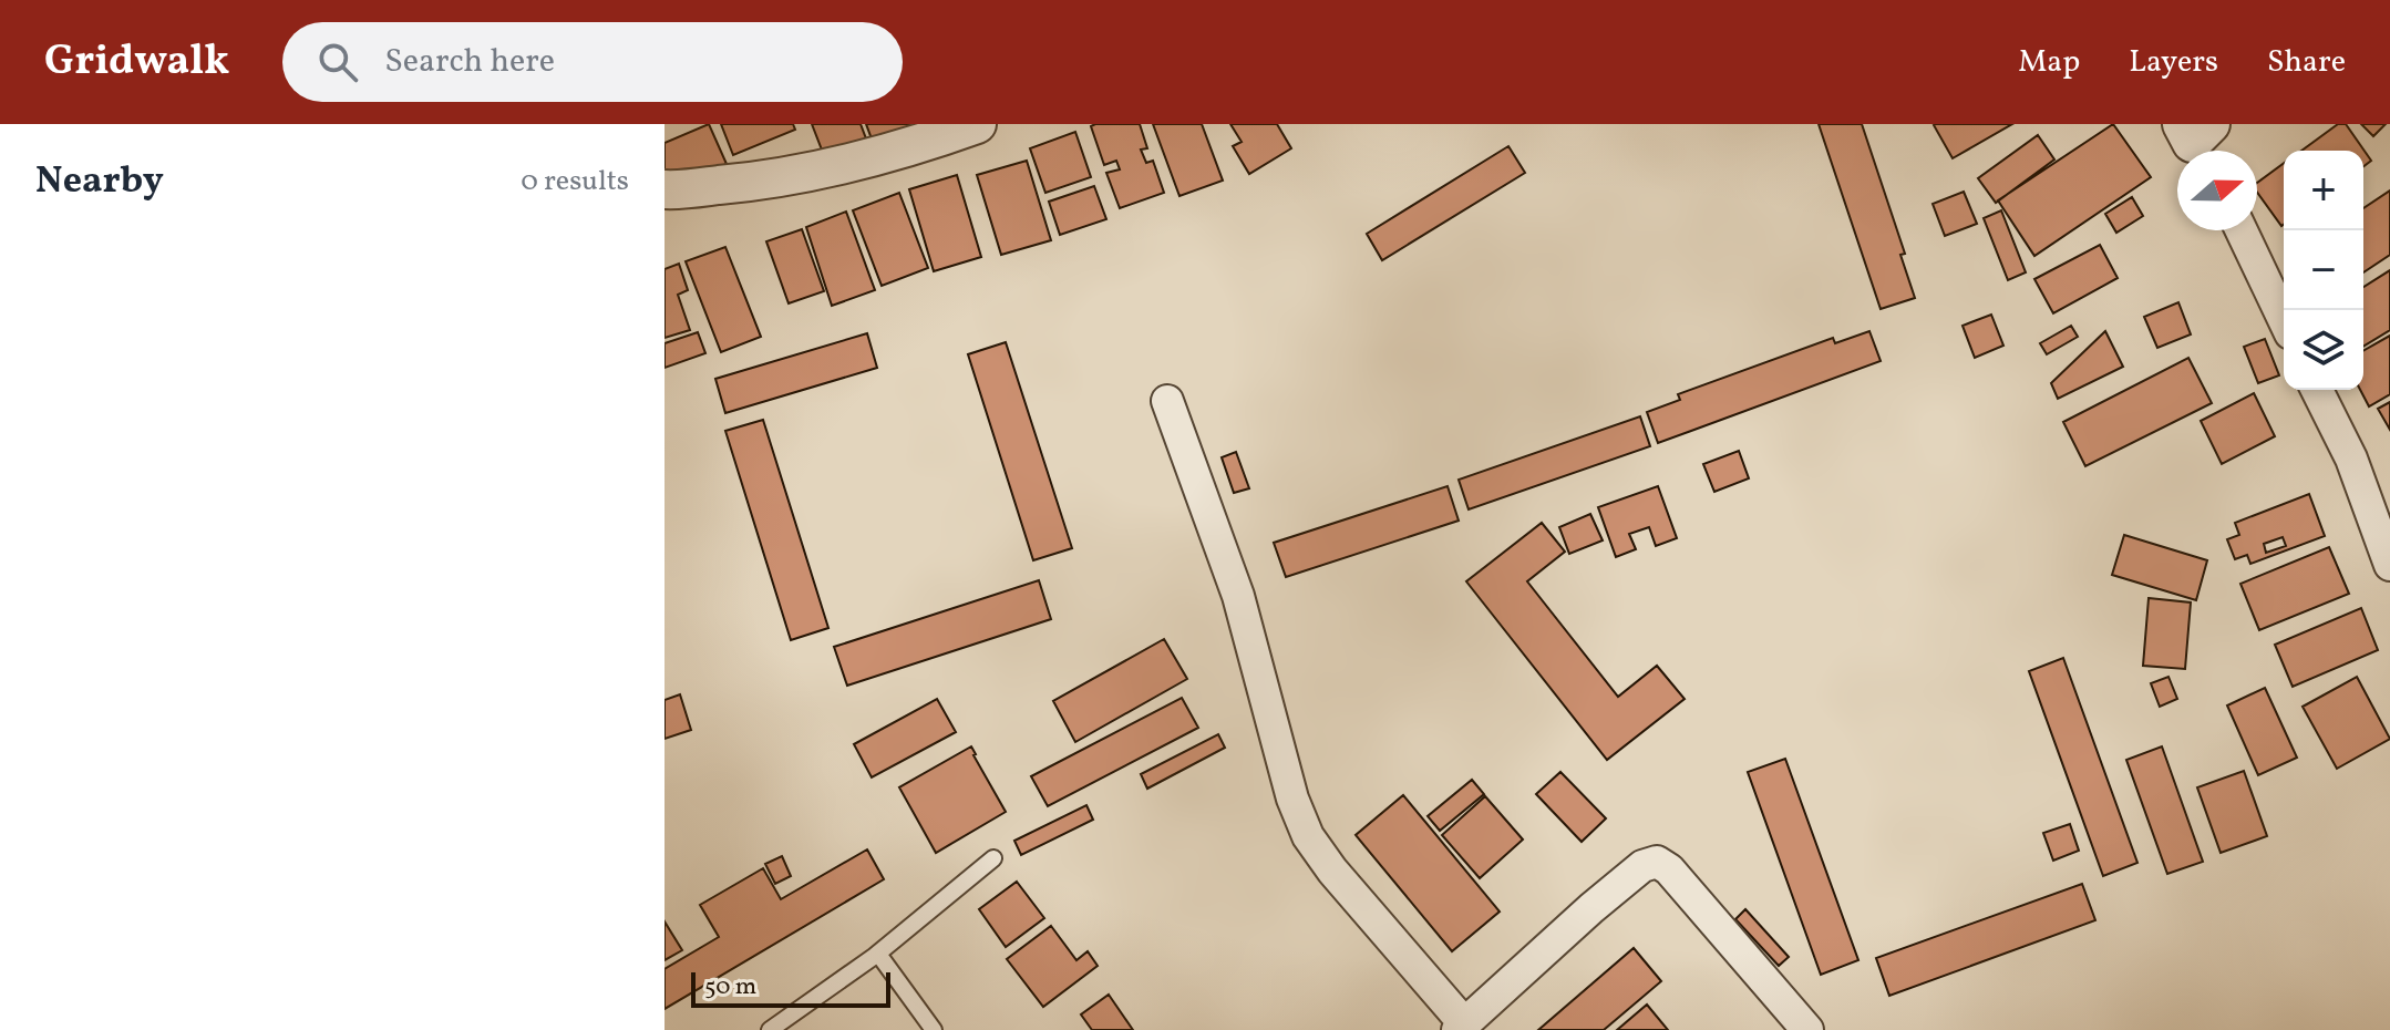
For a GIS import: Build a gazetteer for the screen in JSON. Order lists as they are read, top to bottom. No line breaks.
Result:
{"scale_bar":"50 m","north":"right","page":{"header":"Gridwalk","search":"Search here","nav":["Map","Layers","Share"],"heading":["Nearby","0 results"],"map_buttons":["+","−"],"scale":"50 m"}}
